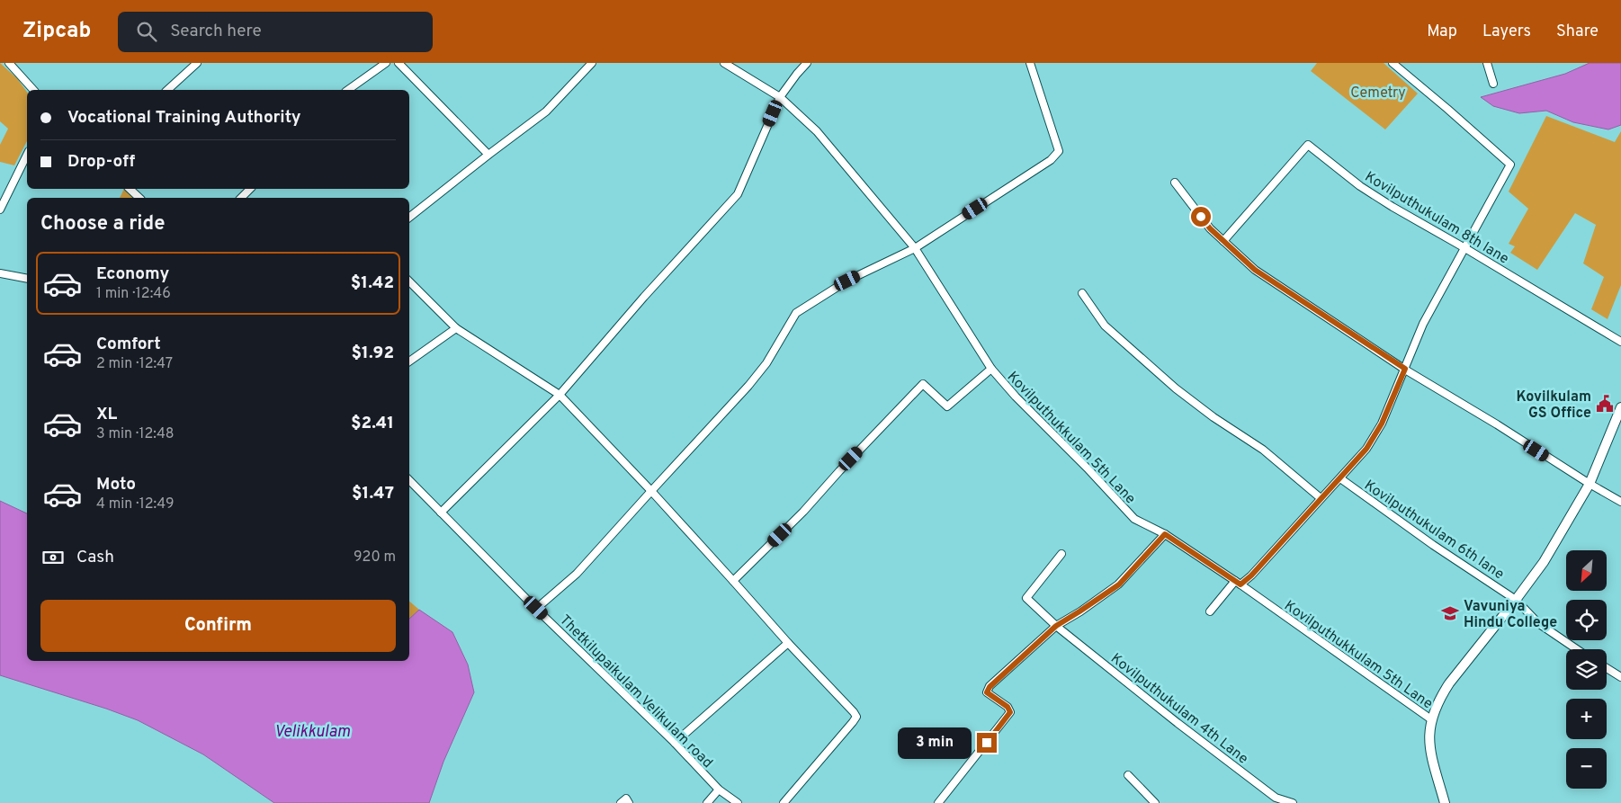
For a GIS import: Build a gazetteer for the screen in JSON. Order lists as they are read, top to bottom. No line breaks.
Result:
{"streets":{"street":["Kovilputhukulam 8th lane","Kovilputhukkulam 5th Lane","Kovilputhukulam 6th lane","Thetkilupaikulam Velikulam road","Kovilputhukulam 4th Lane"]},"water":["Velikkulam"],"parks":["Cemetry"],"places":{"public building":["Kovilkulam GS Office"],"school or university":["Vavuniya Hindu College"]},"north":"bottom left","page":{"header":"Zipcab","search":"Search here","nav":["Map","Layers","Share"],"banner":["Vocational Training Authority","Drop-off"],"heading":"Choose a ride","list":[{"name":"Economy","note":"1 min · 12:46","value":"$1.42"},{"name":"Comfort","note":"2 min · 12:47","value":"$1.92"},{"name":"XL","note":"3 min · 12:48","value":"$2.41"},{"name":"Moto","note":"4 min · 12:49","value":"$1.47"}],"pay":["Cash","920 m"],"map_buttons":["+","−"],"buttons":"Confirm","bubble":"3 min"}}
